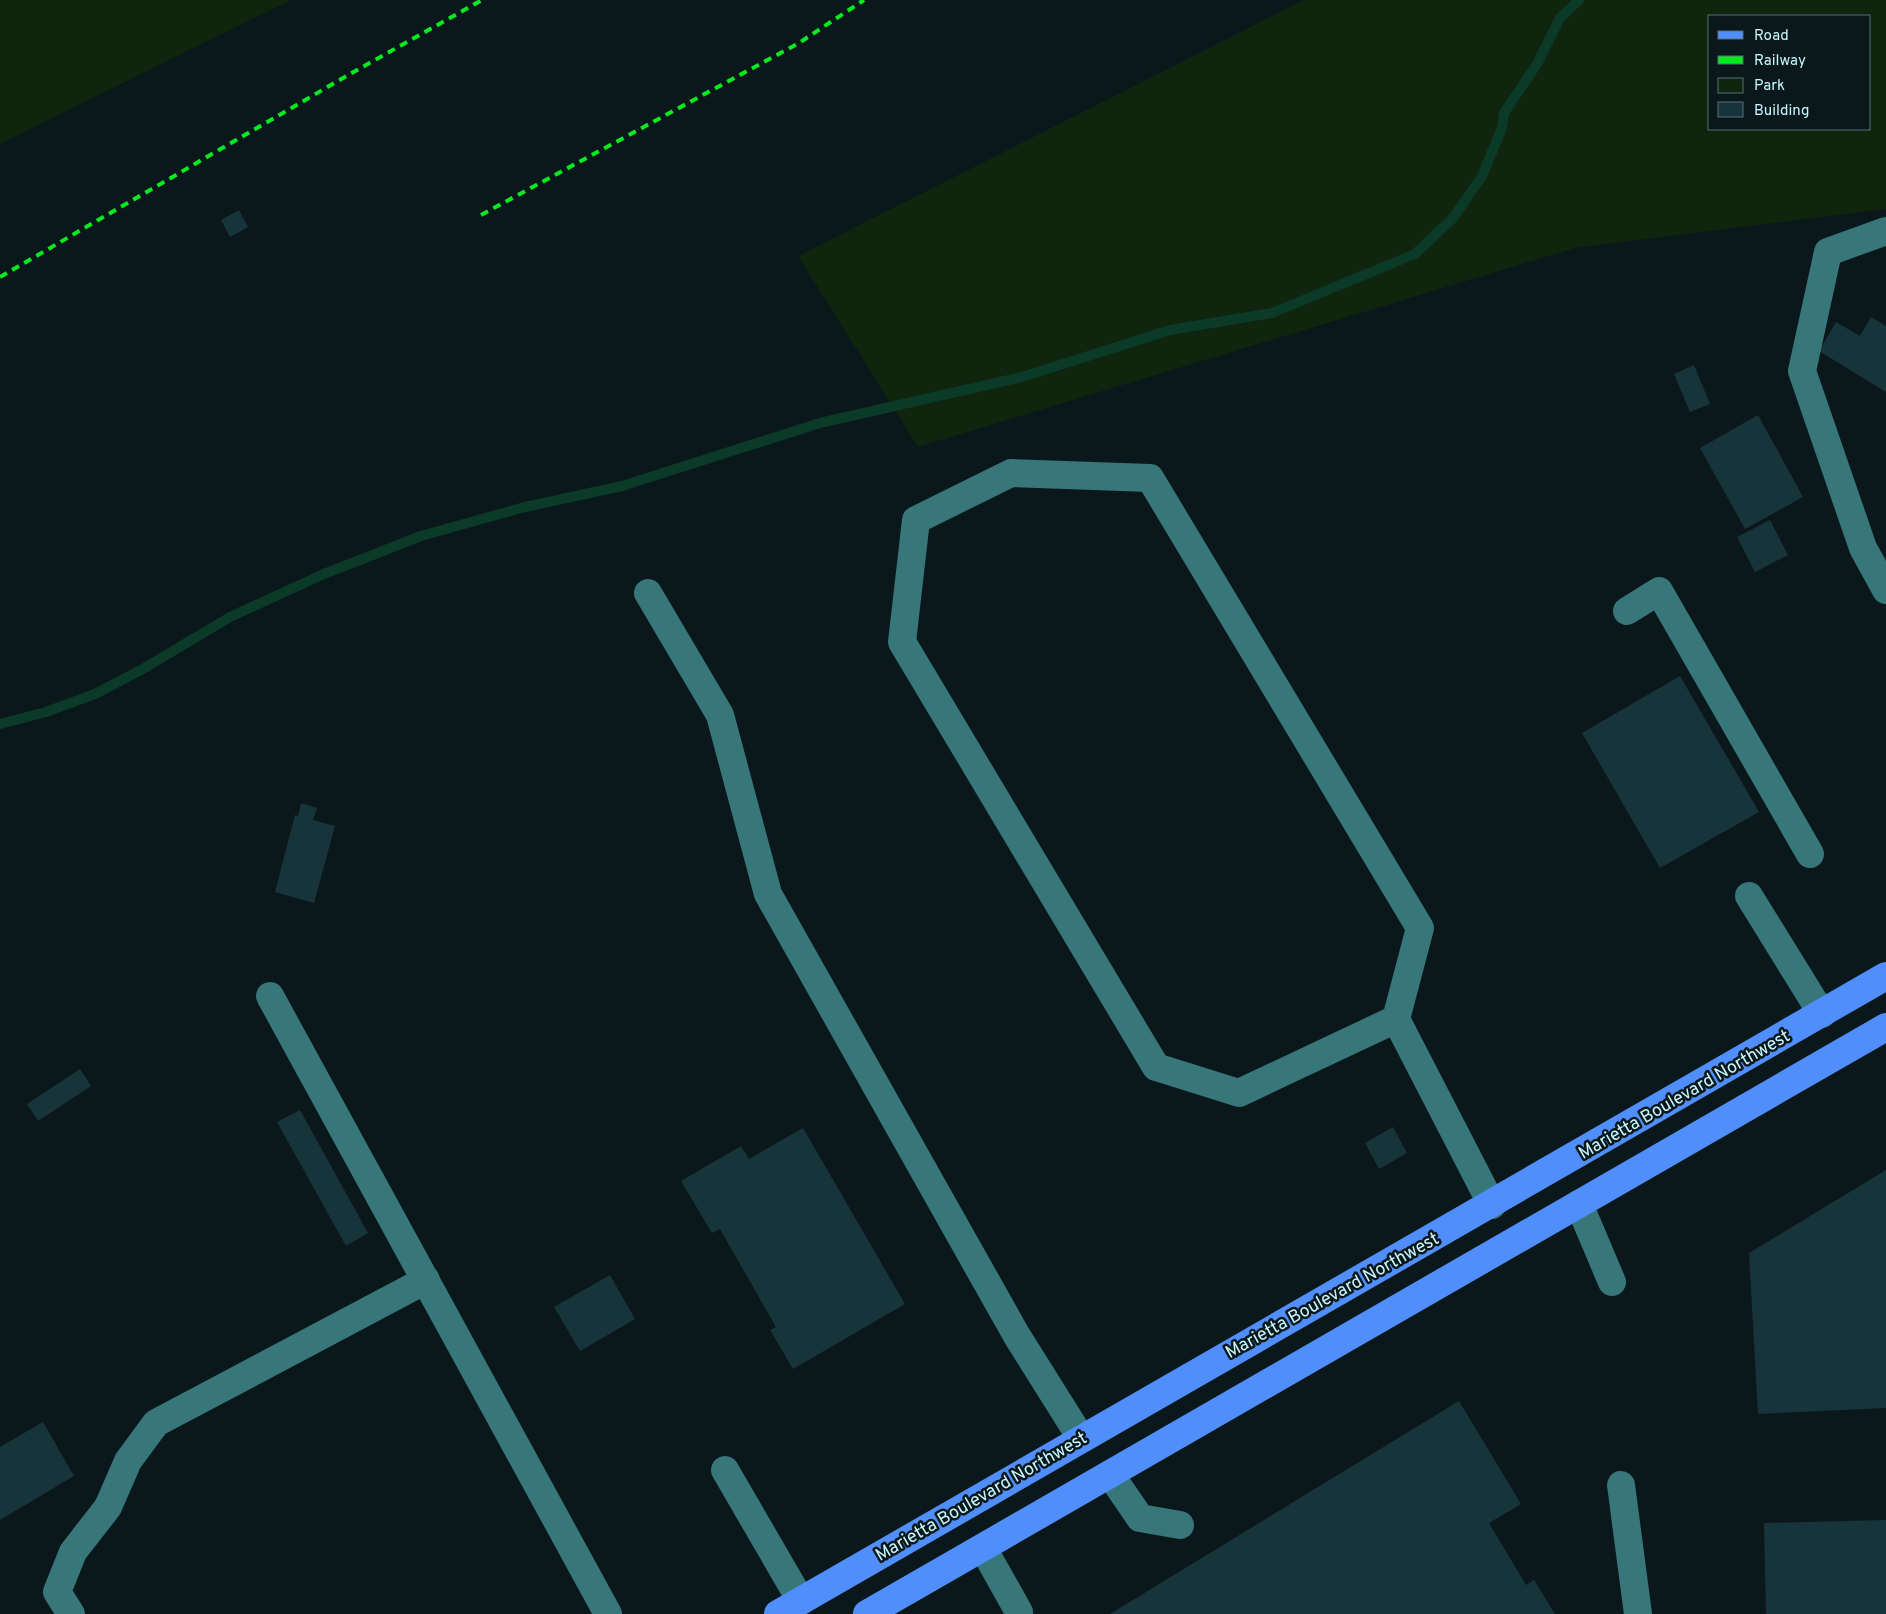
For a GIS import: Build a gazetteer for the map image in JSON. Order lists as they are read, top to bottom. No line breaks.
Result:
{"streets":{"main road":["Marietta Boulevard Northwest"]},"legend":["Road","Railway","Park","Building"]}
